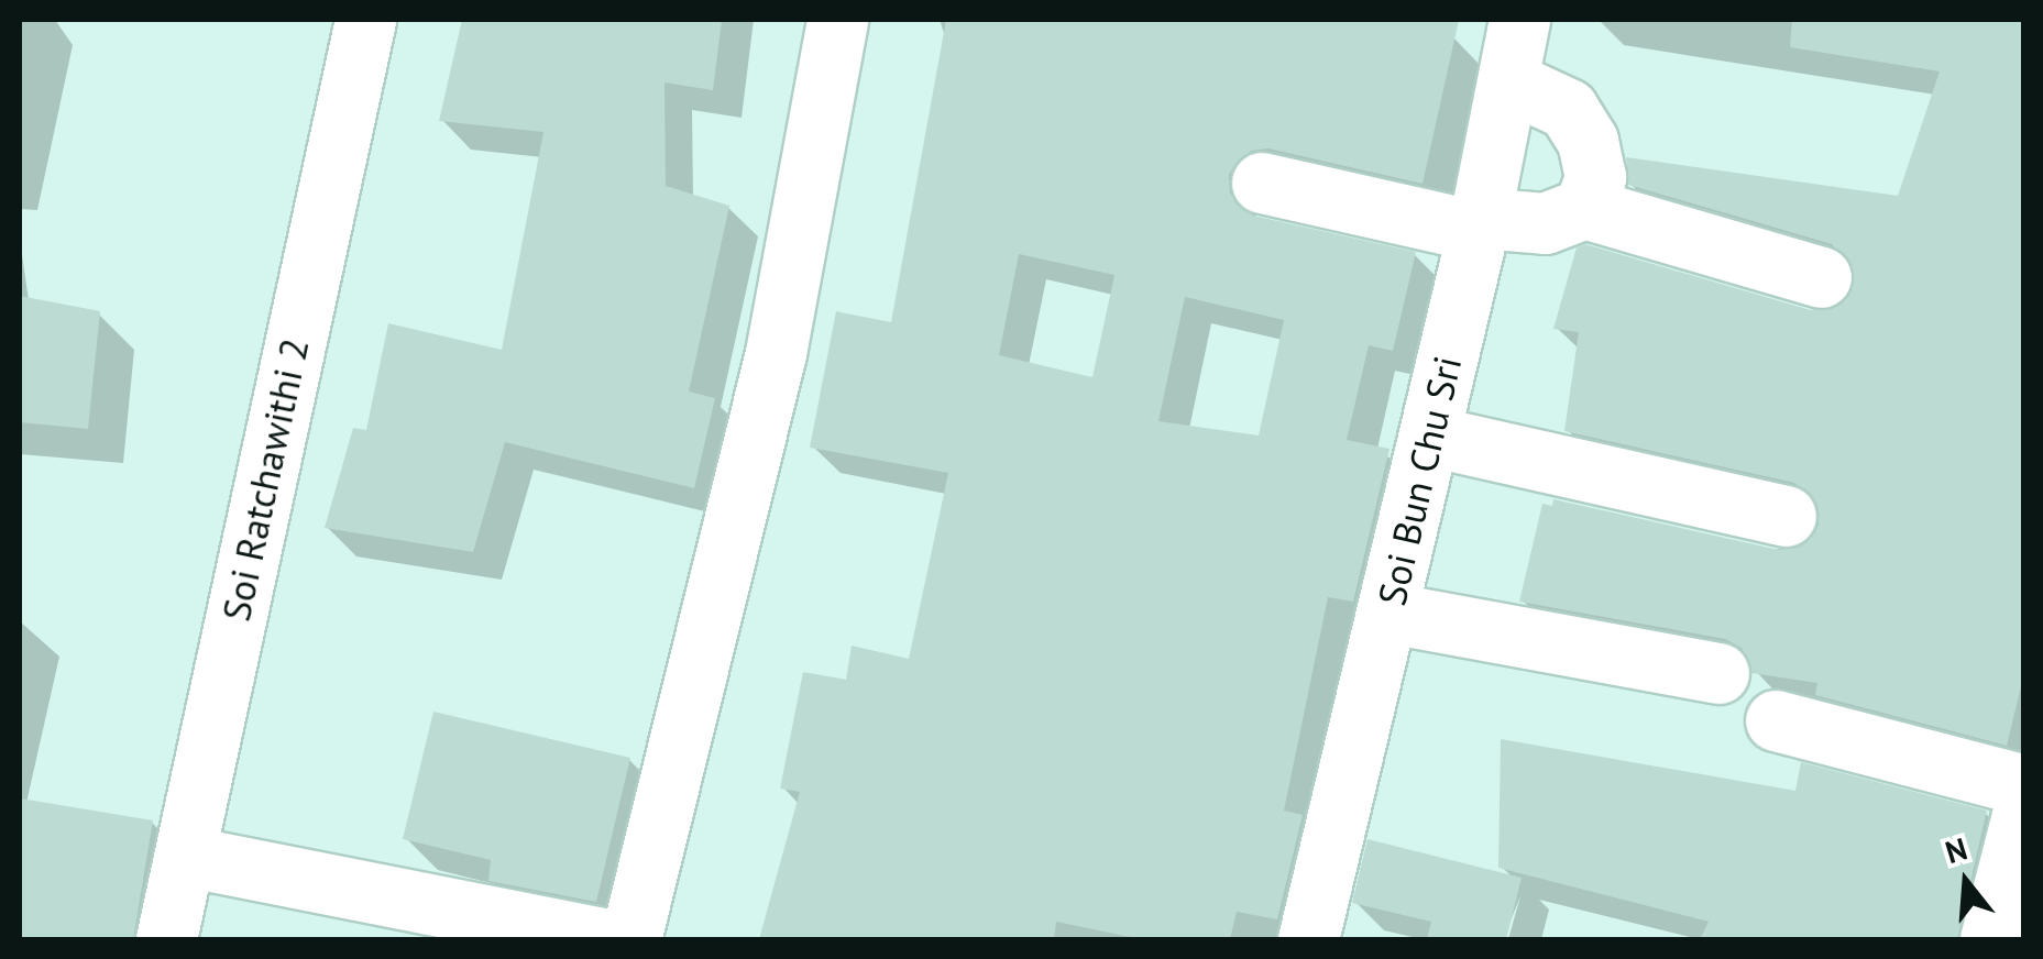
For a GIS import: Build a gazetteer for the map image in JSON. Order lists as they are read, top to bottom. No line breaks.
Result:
{"streets":{"street":["Soi Ratchawithi 2","Soi Bun Chu Sri"]},"north":"top"}
